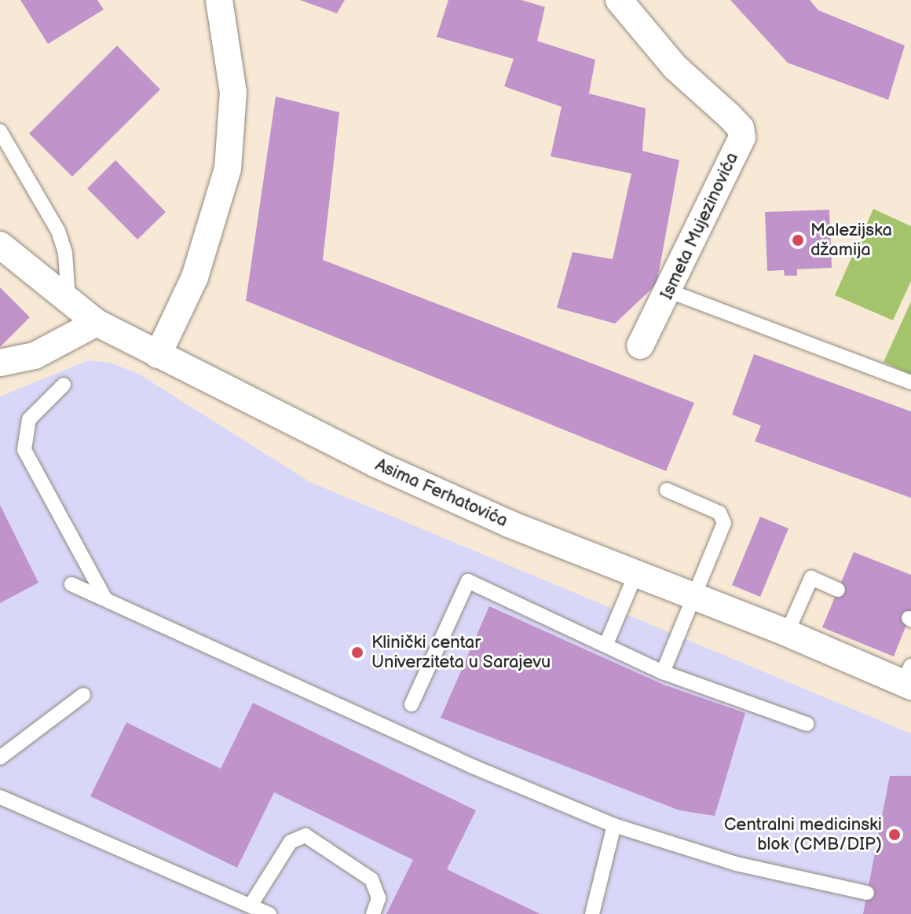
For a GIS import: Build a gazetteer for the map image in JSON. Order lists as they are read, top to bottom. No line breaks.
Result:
{"streets":{"street":["Ismeta Mujezinovića","Asima Ferhatovića"]},"places":["Malezijska džamija","Klinički centar Univerziteta u Sarajevu","Centralni medicinski blok (CMB/DIP)"]}
